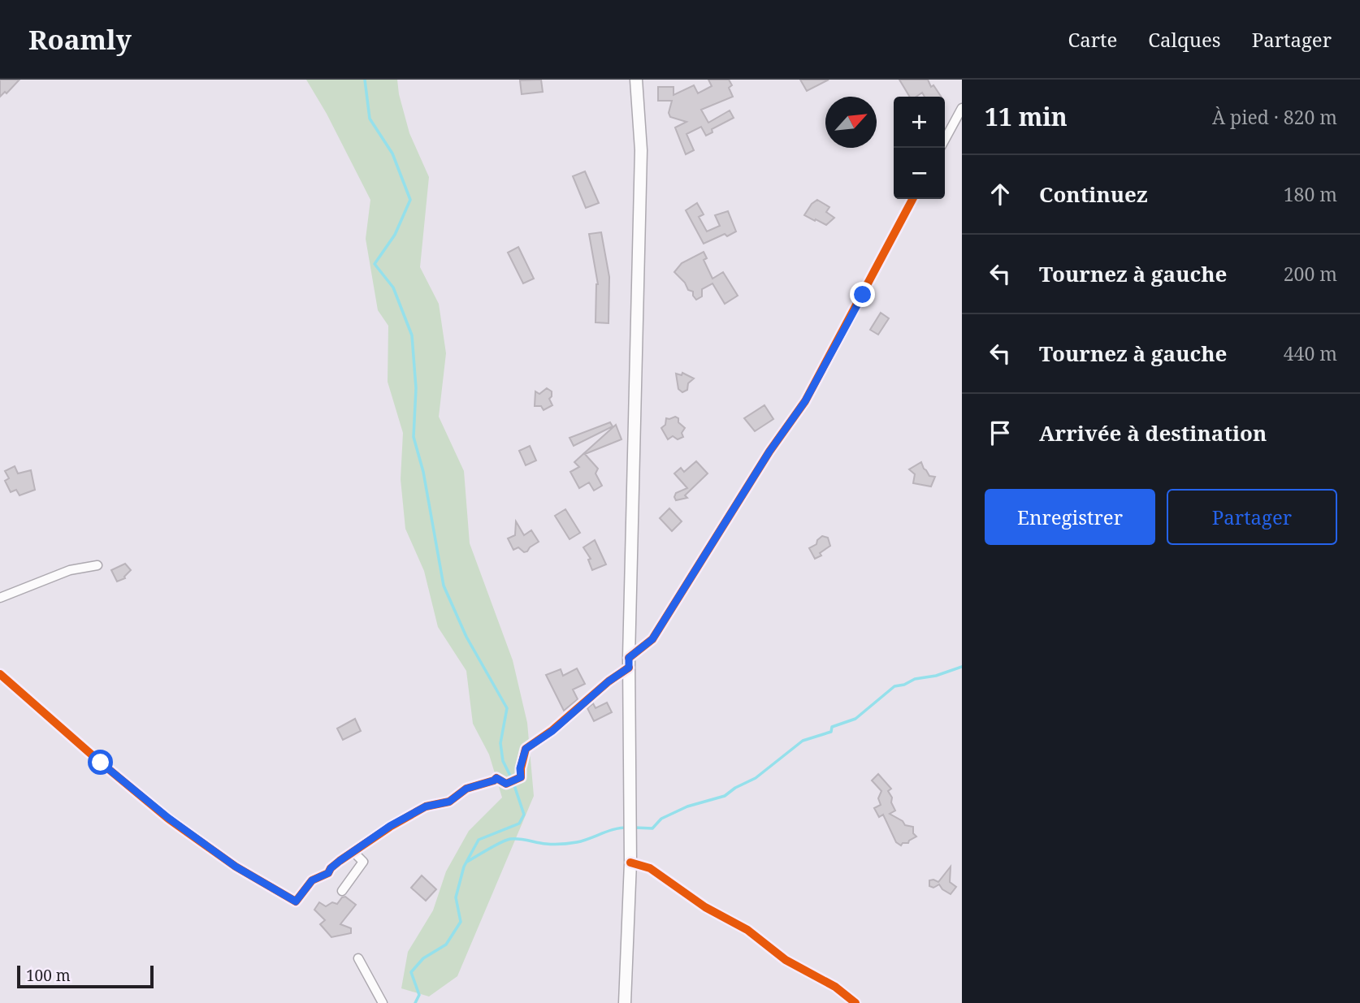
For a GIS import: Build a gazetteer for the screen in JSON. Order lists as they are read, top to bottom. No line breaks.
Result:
{"scale_bar":"100 m","north":"top right","page":{"header":"Roamly","nav":["Carte","Calques","Partager"],"heading":["11 min","À pied · 820 m"],"map_buttons":["+","−"],"list":[["Continuez","180 m"],["Tournez à gauche","200 m"],["Tournez à gauche","440 m"],"Arrivée à destination"],"buttons":["Enregistrer","Partager"],"scale":"100 m"}}
